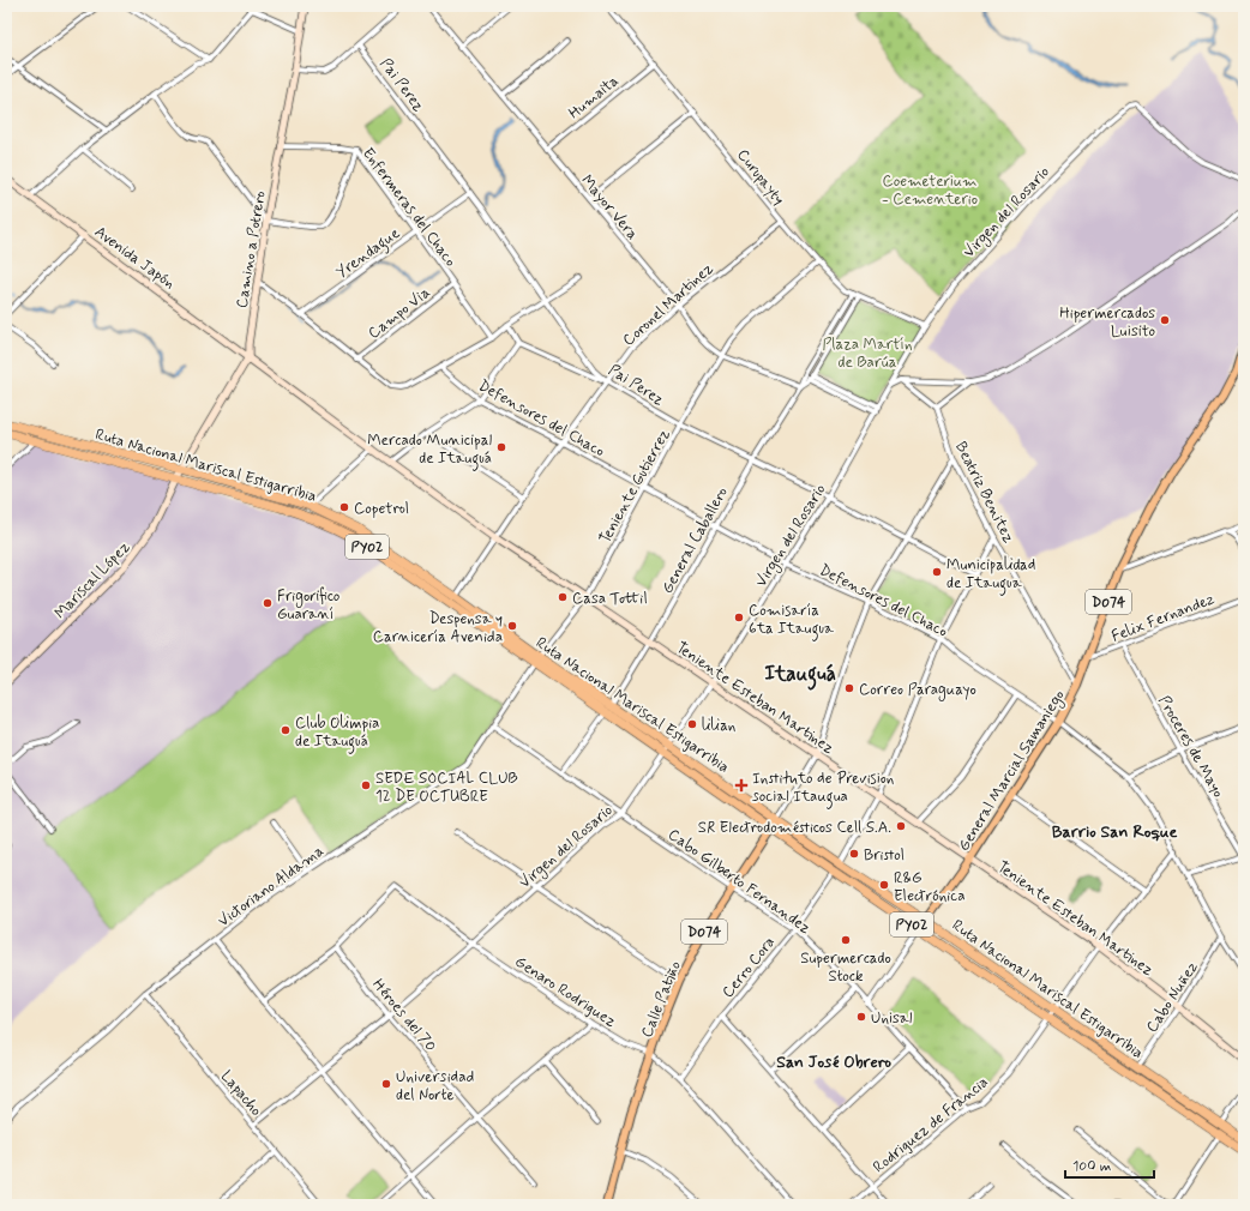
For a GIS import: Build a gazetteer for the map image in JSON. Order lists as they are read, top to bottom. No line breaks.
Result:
{"streets":{"highway":["Ruta Nacional Mariscal Estigarribia","PY02"],"main road":["D074","General Marcial Samaniego","Calle Patiño"],"street":["Pai Perez","Humaita","Curupayty","Enfermeras del Chaco","Mayor Vera","Virgen del Rosario","Camino a Potrero","Yrendague","Avenida Japón","Coronel Martinez","Campo Via","Defensores del Chaco","Teniente Gutierrez","Beatriz Benitez","General Caballero","Mariscal López","Felix Fernandez","Teniente Esteban Martinez","Proceres de Mayo","Cabo Gilberto Fernandez","Victoriano Aldama","Cerro Cora","Genaro Rodriguez","Cabo Nuñez","Héroes del 70","Lapacho","Rodriguez de Francia"]},"crossings":[["Pai Perez","Virgen del Rosario"],["Pai Perez","Yrendague"],["Pai Perez","Coronel Martinez"],["Pai Perez","Teniente Gutierrez"],["Pai Perez","General Caballero"],["Pai Perez","Cerro Cora"],["Humaita","Curupayty"],["Humaita","Mayor Vera"],["Curupayty","Virgen del Rosario"],["Curupayty","Coronel Martinez"],["Curupayty","Teniente Gutierrez"],["Curupayty","General Caballero"],["Enfermeras del Chaco","Camino a Potrero"],["Enfermeras del Chaco","Yrendague"],["Enfermeras del Chaco","Campo Via"],["Mayor Vera","Coronel Martinez"],["Mayor Vera","Teniente Gutierrez"],["Mayor Vera","General Caballero"],["Virgen del Rosario","Defensores del Chaco"],["Virgen del Rosario","Ruta Nacional Mariscal Estigarribia"],["Virgen del Rosario","Teniente Esteban Martinez"],["Virgen del Rosario","Cabo Gilberto Fernandez"],["Virgen del Rosario","Genaro Rodriguez"],["Virgen del Rosario","Héroes del 70"],["Virgen del Rosario","Lapacho"],["Camino a Potrero","Avenida Japón"],["Camino a Potrero","Ruta Nacional Mariscal Estigarribia"],["Camino a Potrero","Mariscal López"],["Camino a Potrero","Teniente Esteban Martinez"],["Avenida Japón","Teniente Esteban Martinez"],["Coronel Martinez","Defensores del Chaco"],["Coronel Martinez","Ruta Nacional Mariscal Estigarribia"],["Coronel Martinez","Teniente Esteban Martinez"],["Defensores del Chaco","Teniente Gutierrez"],["Defensores del Chaco","General Caballero"],["Defensores del Chaco","General Marcial Samaniego"],["Defensores del Chaco","Cerro Cora"],["Defensores del Chaco","Cabo Nuñez"],["Defensores del Chaco","Rodriguez de Francia"],["Ruta Nacional Mariscal Estigarribia","Teniente Gutierrez"],["Ruta Nacional Mariscal Estigarribia","General Caballero"],["Ruta Nacional Mariscal Estigarribia","Mariscal López"],["Ruta Nacional Mariscal Estigarribia","General Marcial Samaniego"],["Ruta Nacional Mariscal Estigarribia","Victoriano Aldama"],["Ruta Nacional Mariscal Estigarribia","Cerro Cora"],["Ruta Nacional Mariscal Estigarribia","Cabo Nuñez"],["Ruta Nacional Mariscal Estigarribia","Calle Patiño"],["Ruta Nacional Mariscal Estigarribia","Rodriguez de Francia"],["Teniente Gutierrez","Teniente Esteban Martinez"],["Teniente Gutierrez","Victoriano Aldama"],["Beatriz Benitez","General Marcial Samaniego"],["Beatriz Benitez","Cerro Cora"],["General Caballero","Teniente Esteban Martinez"],["General Caballero","Cabo Gilberto Fernandez"],["Felix Fernandez","Proceres de Mayo"],["Felix Fernandez","General Marcial Samaniego"],["Teniente Esteban Martinez","General Marcial Samaniego"],["Teniente Esteban Martinez","Cerro Cora"],["Teniente Esteban Martinez","Cabo Nuñez"],["Teniente Esteban Martinez","Rodriguez de Francia"],["Cabo Gilberto Fernandez","Victoriano Aldama"],["Cabo Gilberto Fernandez","Cerro Cora"],["Cabo Gilberto Fernandez","Calle Patiño"],["Cabo Gilberto Fernandez","Rodriguez de Francia"],["Victoriano Aldama","Lapacho"],["Cerro Cora","Genaro Rodriguez"],["Genaro Rodriguez","Calle Patiño"],["Genaro Rodriguez","Héroes del 70"]],"districts":["Itauguá","Barrio San Roque","San José Obrero"],"parks":["Coemeterium - Cementerio","Plaza Martín de Barúa"],"places":{"other":["Hipermercados Luisito","Mercado Municipal de Itauguá","Copetrol","Municipalidad de Itaugua","Casa Tottil","Frigorifico Guaraní","Comisaría 6ta Itaugua","Despensa y Carnicería Avenida","Correo Paraguayo","lilian","Club Olimpia de Itauguá","SEDE SOCIAL CLUB 12 DE OCTUBRE","SR Electrodomésticos Cell S.A.","Bristol","R&G Electrónica","Supermercado Stock","Unisal","Universidad del Norte"],"health":["Instituto de Prevision social Itaugua"]},"scale_bar":"100 m"}
